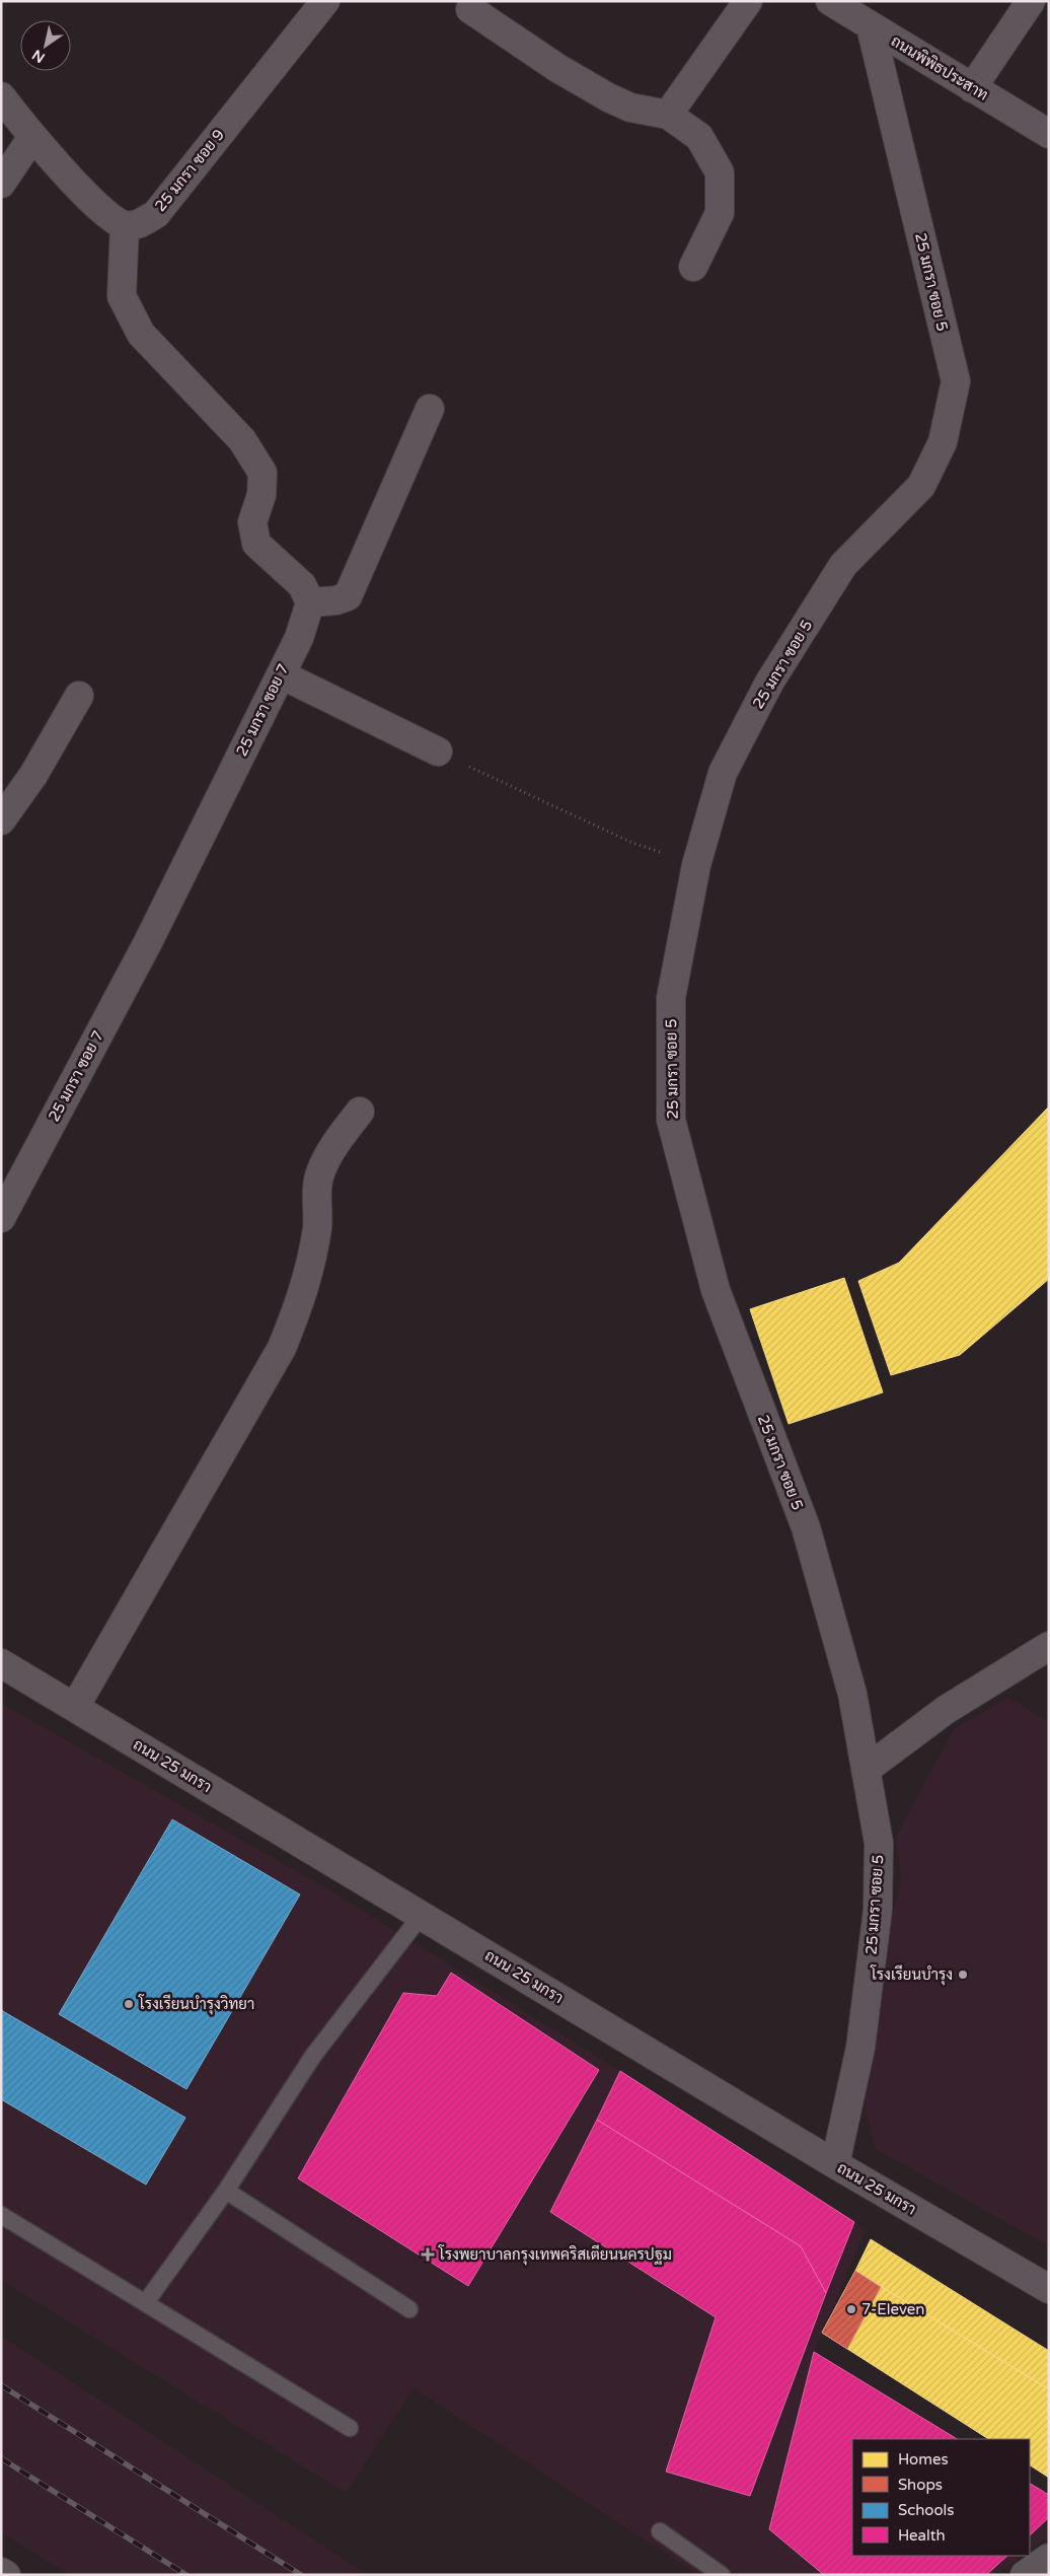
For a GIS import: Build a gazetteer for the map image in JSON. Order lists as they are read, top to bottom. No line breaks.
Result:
{"streets":{"street":["ถนนพิพิธประสาท","25 มกรา ซอย 9","25 มกรา ซอย 5","25 มกรา ซอย 7","ถนน 25 มกรา"]},"crossings":[["ถนนพิพิธประสาท","25 มกรา ซอย 5"],["25 มกรา ซอย 5","ถนน 25 มกรา"]],"places":{"other":["โรงเรียนบำรุง","โรงเรียนบำรุงวิทยา","7-Eleven"],"health":["โรงพยาบาลกรุงเทพคริสเตียนนครปฐม"]},"legend":["Homes","Shops","Schools","Health"],"north":"bottom left"}
